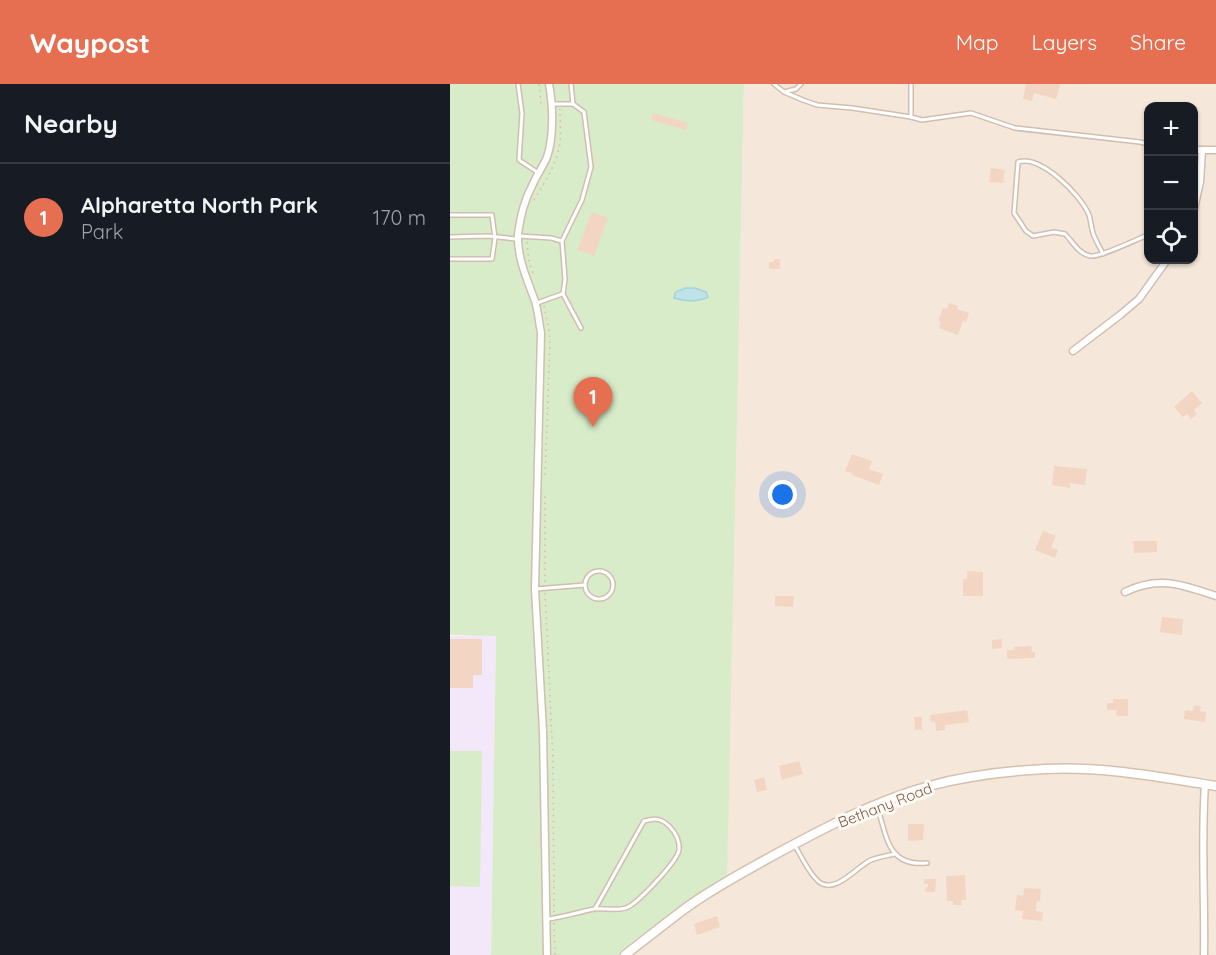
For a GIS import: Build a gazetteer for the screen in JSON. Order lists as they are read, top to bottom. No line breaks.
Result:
{"streets":{"street":["Bethany Road"]},"page":{"header":"Waypost","nav":["Map","Layers","Share"],"heading":"Nearby","map_buttons":["+","−"],"list":[{"mark":"1","name":"Alpharetta North Park","note":"Park","value":"170 m"}],"pins":"1"}}
